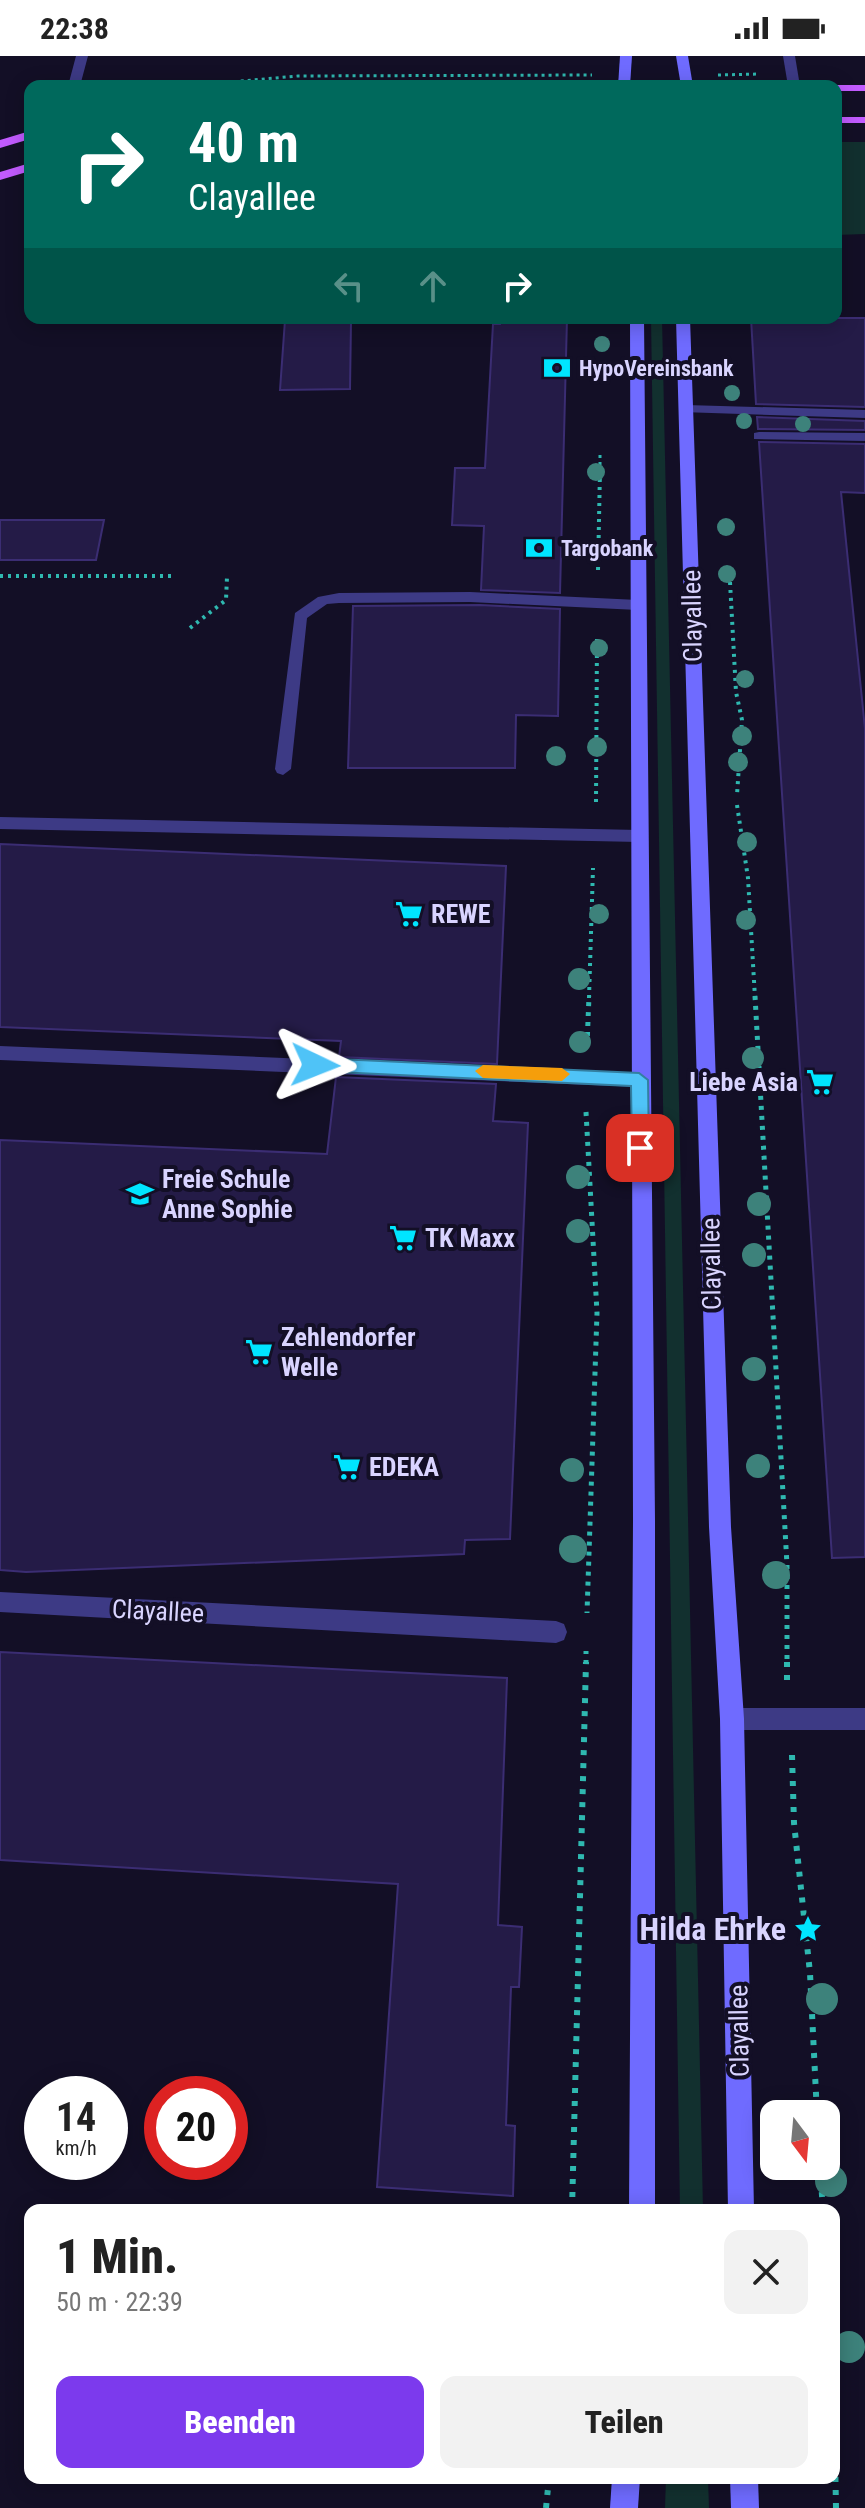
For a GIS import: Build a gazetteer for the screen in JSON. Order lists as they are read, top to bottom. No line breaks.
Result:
{"streets":{"main road":["Clayallee"]},"places":{"bank":["HypoVereinsbank","Targobank"],"supermarket":["REWE","Liebe Asia","TK Maxx","Zehlendorfer Welle","EDEKA"],"school or university":["Freie Schule Anne Sophie"],"place":["Hilda Ehrke"]},"north":"bottom","page":{"status":"22:38","turn":["40 m","Clayallee"],"speed":"14 km/h","limit":"20","heading":["1 Min.","50 m · 22:39"],"buttons":["Beenden","Teilen"]}}
